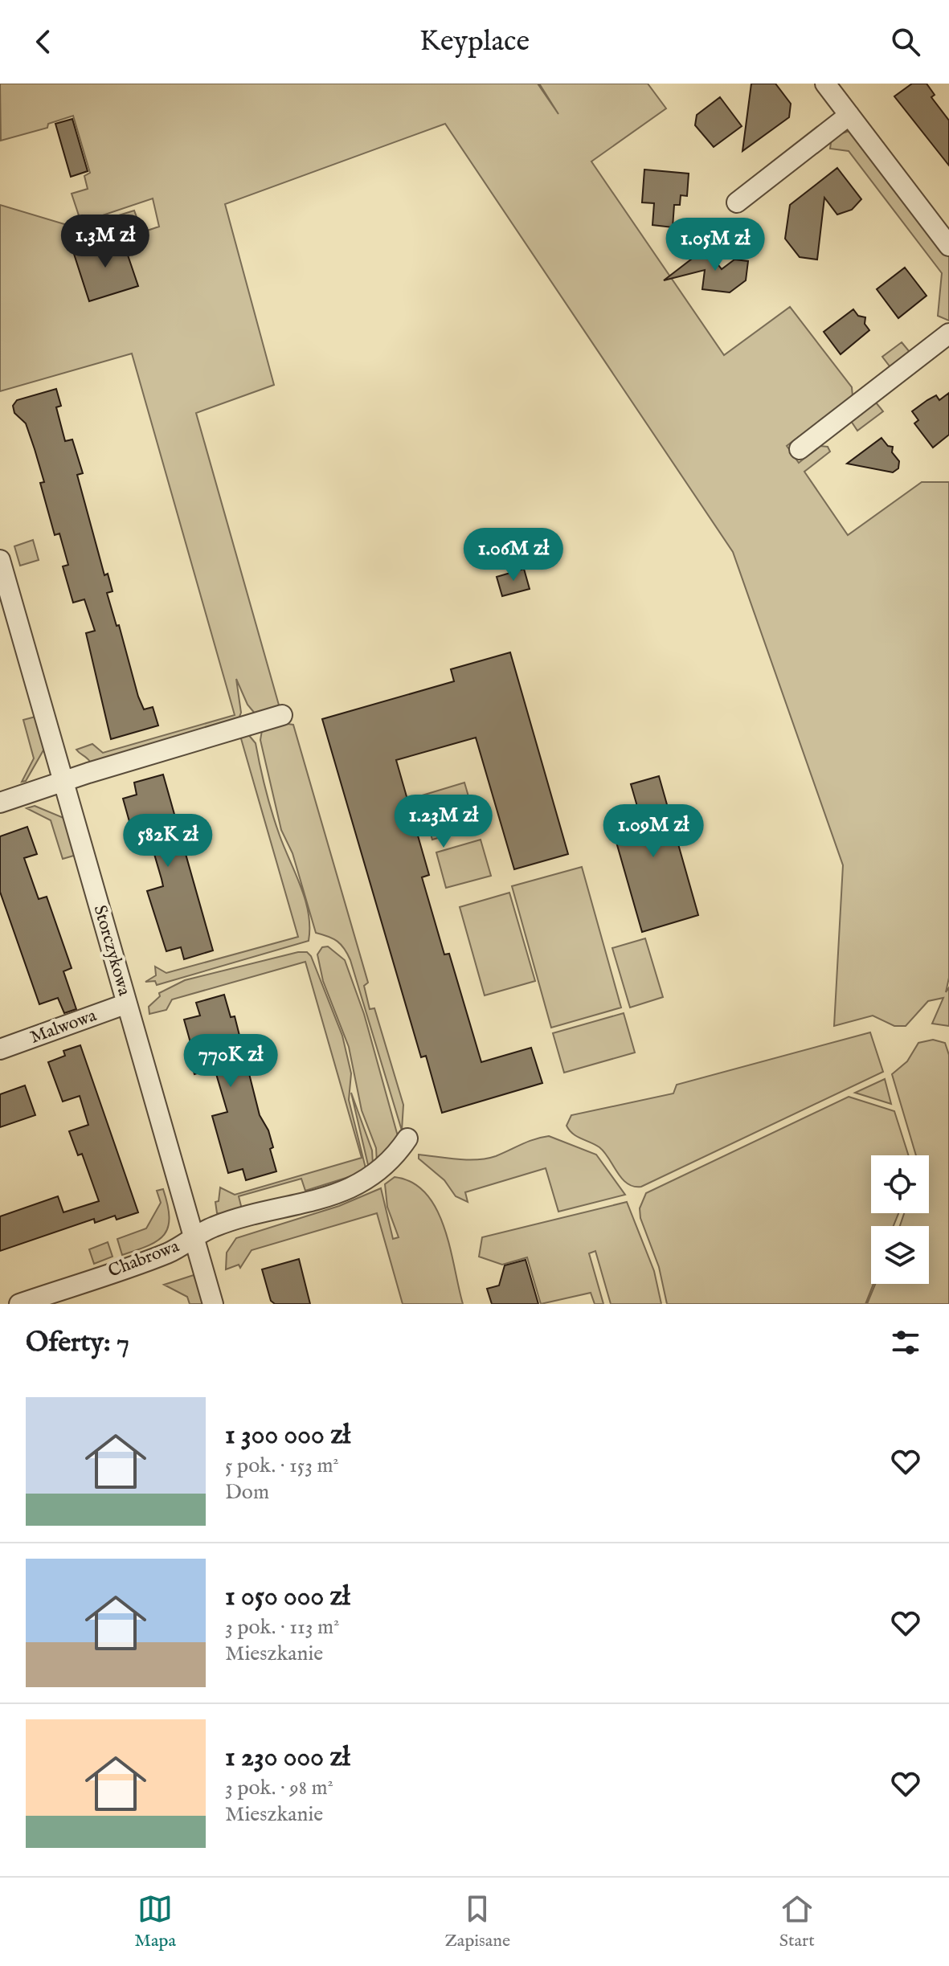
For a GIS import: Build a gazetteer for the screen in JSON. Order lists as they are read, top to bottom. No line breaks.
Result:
{"streets":{"street":["Storczykowa","Malwowa","Chabrowa"]},"crossings":[["Storczykowa","Malwowa"],["Storczykowa","Chabrowa"]],"page":{"header":"Keyplace","price":["1.3M zł","1.05M zł","1.06M zł","1.23M zł","1.09M zł","582K zł","770K zł"],"heading":"Oferty: 7","list":[{"name":"1 300 000 zł","note":"5 pok. · 153 m² · Dom"},{"name":"1 050 000 zł","note":"3 pok. · 113 m² · Mieszkanie"},{"name":"1 230 000 zł","note":"3 pok. · 98 m² · Mieszkanie"}],"tabs":["Mapa","Zapisane","Start"]}}
